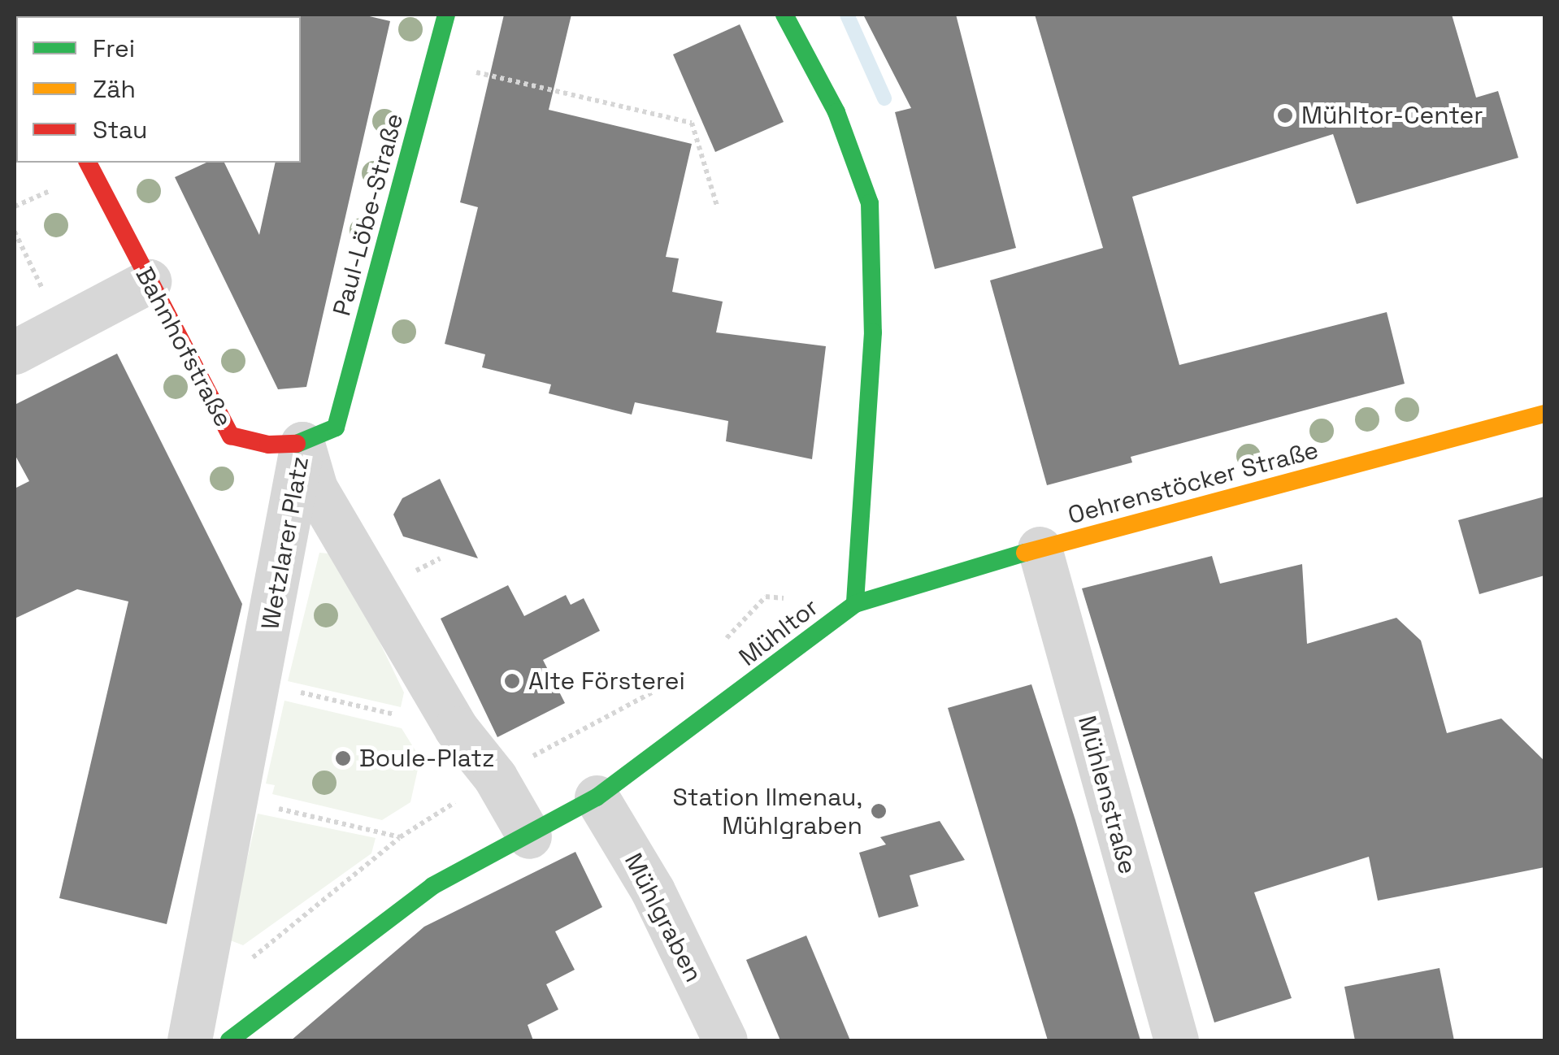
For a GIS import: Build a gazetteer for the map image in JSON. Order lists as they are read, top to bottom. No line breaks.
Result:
{"streets":{"street":["Paul-Löbe-Straße","Bahnhofstraße","Oehrenstöcker Straße","Wetzlarer Platz","Mühltor","Mühlenstraße","Mühlgraben"]},"crossings":[["Paul-Löbe-Straße","Bahnhofstraße"],["Paul-Löbe-Straße","Wetzlarer Platz"],["Bahnhofstraße","Wetzlarer Platz"],["Oehrenstöcker Straße","Mühltor"],["Oehrenstöcker Straße","Mühlenstraße"],["Wetzlarer Platz","Mühltor"],["Mühltor","Mühlgraben"]],"places":["Mühltor-Center","Alte Försterei","Boule-Platz","Station Ilmenau, Mühlgraben"],"legend":["Frei","Zäh","Stau"]}
